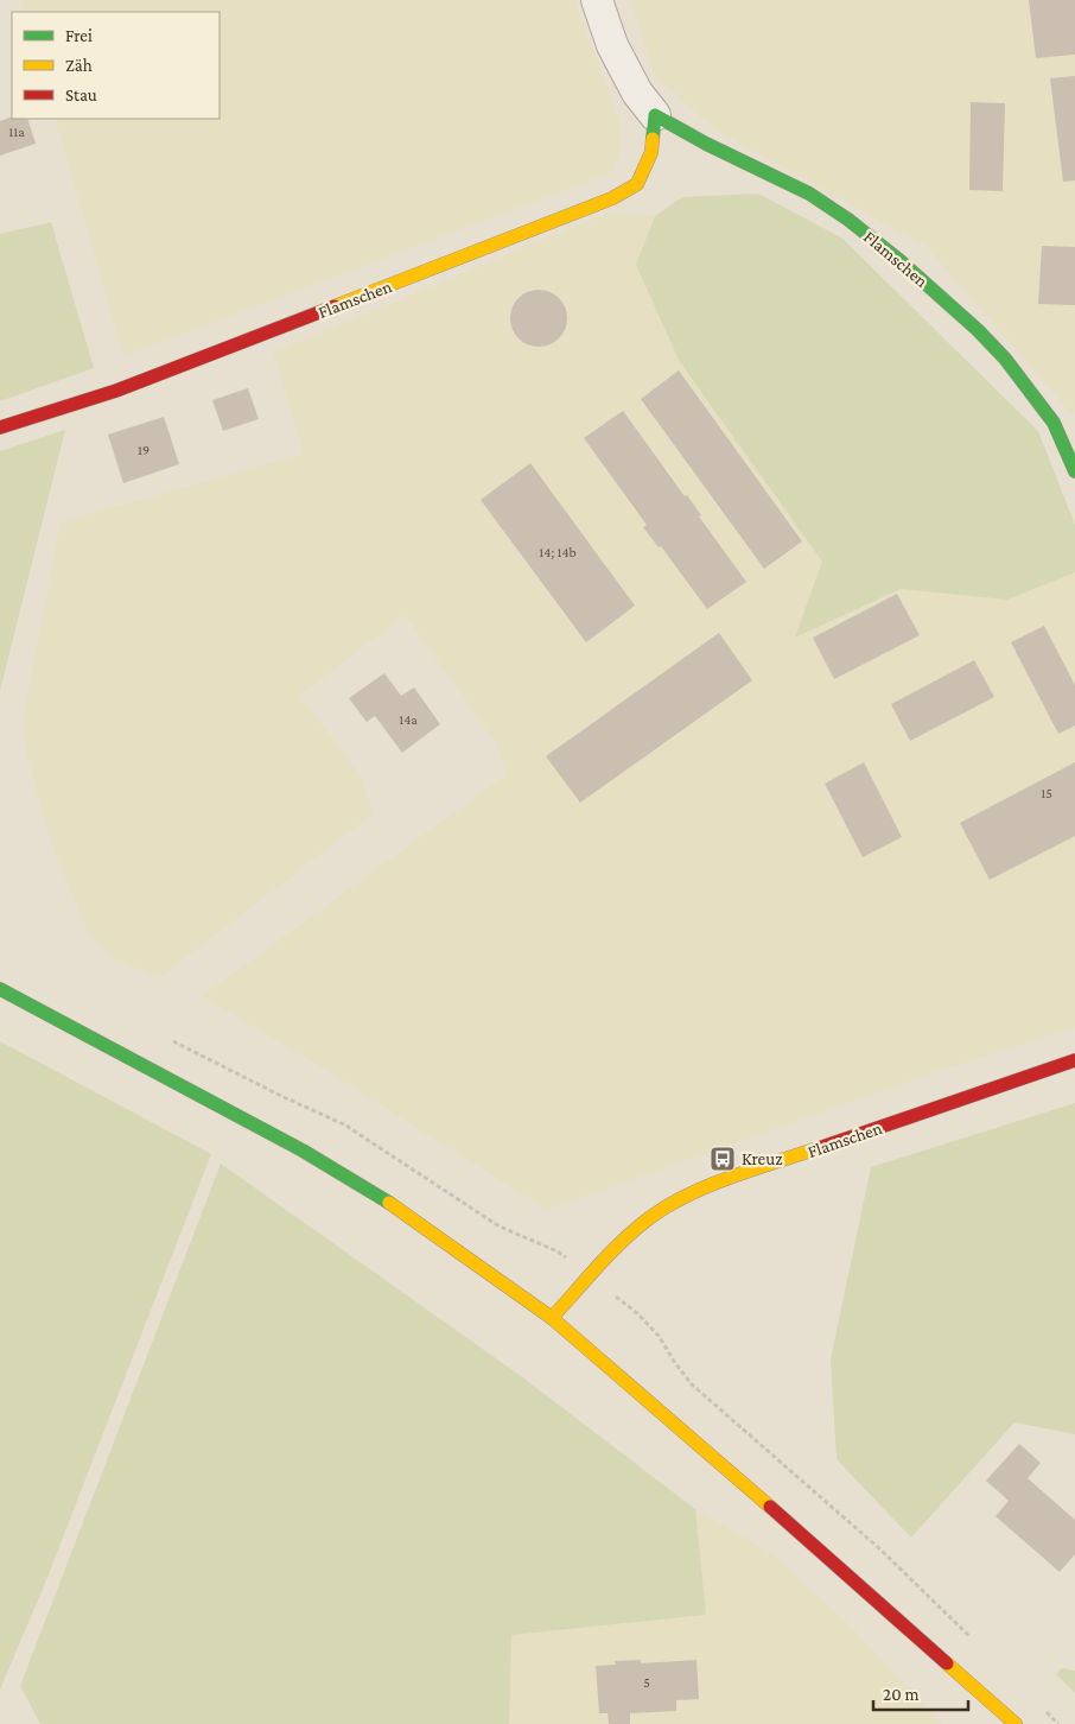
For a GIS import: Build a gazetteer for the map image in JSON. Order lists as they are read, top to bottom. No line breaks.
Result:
{"streets":{"street":["Flamschen"]},"places":{"bus stop":["Kreuz"]},"house_numbers":["11a","19","14; 14b","14a","15","5"],"legend":["Frei","Zäh","Stau"],"scale_bar":"20 m"}
